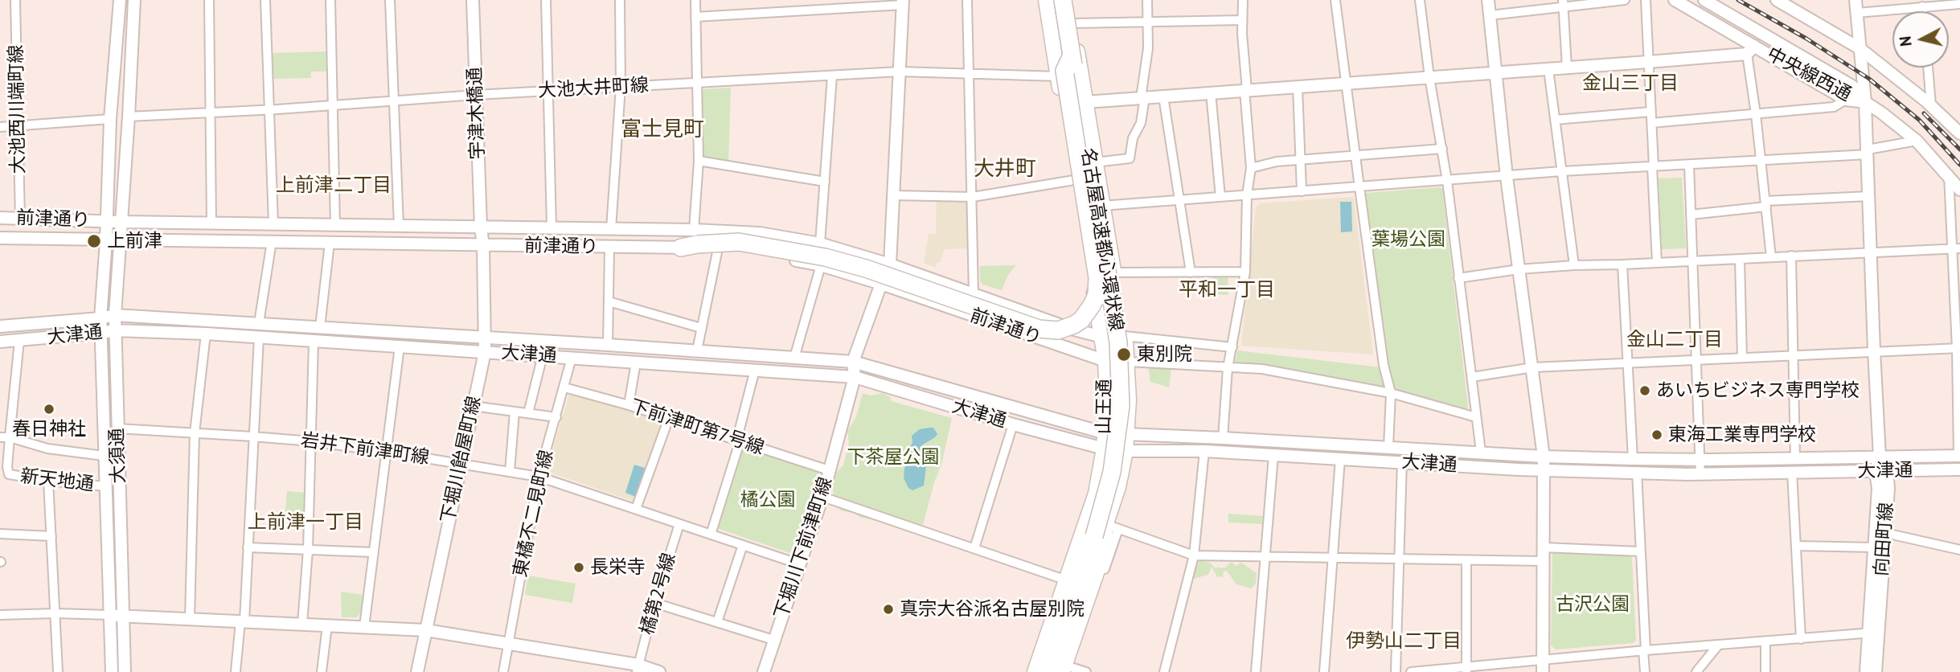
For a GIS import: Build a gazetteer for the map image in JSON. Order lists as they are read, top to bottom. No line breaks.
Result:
{"streets":{"highway":["名古屋高速都心環状線"],"main road":["山王通"],"street":["中央線西通","大池大井町線","大池西川端町線","宇津木橋通","前津通り","大津通","下前津町第7号線","岩井下前津町線","大須通","下堀川飴屋町線","新天地通","東橘不二見町線","向田町線","下堀川下前津町線","橘第2号線"]},"crossings":[["中央線西通","向田町線"],["大池大井町線","宇津木橋通"],["大池大井町線","山王通"],["大池西川端町線","前津通り"],["宇津木橋通","前津通り"],["宇津木橋通","下堀川飴屋町線"],["前津通り","山王通"],["前津通り","大須通"],["前津通り","下堀川飴屋町線"],["前津通り","下堀川下前津町線"],["大津通","山王通"],["大津通","大須通"],["大津通","下堀川飴屋町線"],["大津通","東橘不二見町線"],["大津通","向田町線"],["大津通","下堀川下前津町線"],["下前津町第7号線","東橘不二見町線"],["下前津町第7号線","下堀川下前津町線"],["岩井下前津町線","大須通"],["岩井下前津町線","下堀川飴屋町線"],["岩井下前津町線","東橘不二見町線"],["岩井下前津町線","下堀川下前津町線"],["岩井下前津町線","橘第2号線"],["大須通","新天地通"]],"districts":["金山三丁目","富士見町","大井町","上前津二丁目","平和一丁目","金山二丁目","上前津一丁目","伊勢山二丁目"],"parks":["葉場公園","下茶屋公園","橘公園","古沢公園"],"places":["上前津","東別院","あいちビジネス専門学校","春日神社","東海工業専門学校","長栄寺","真宗大谷派名古屋別院"],"north":"left"}
